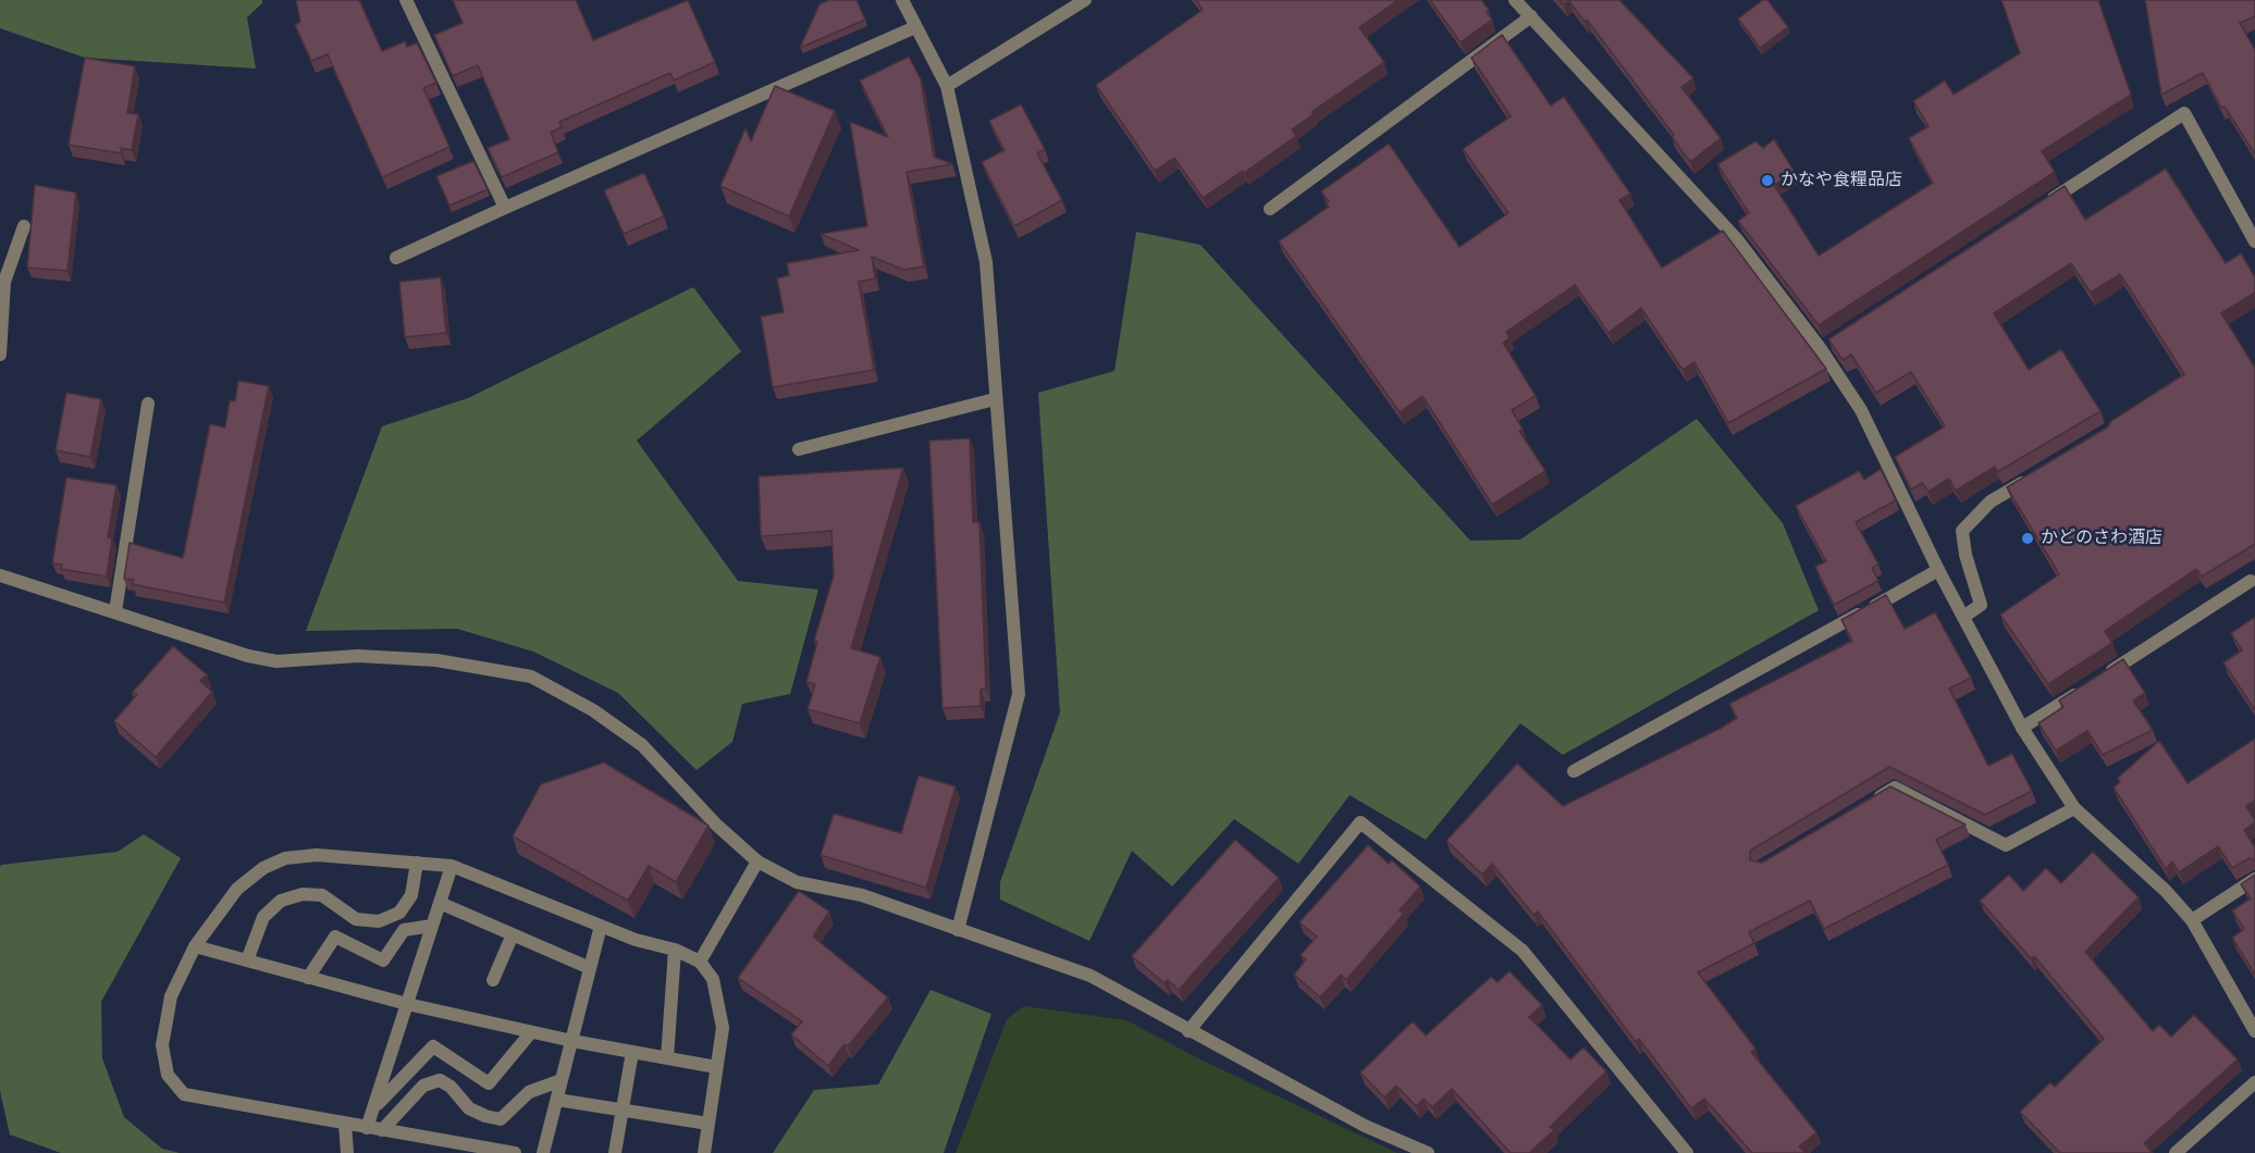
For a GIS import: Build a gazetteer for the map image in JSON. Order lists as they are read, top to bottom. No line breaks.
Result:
{"places":["かなや食糧品店","かどのさわ酒店"]}
